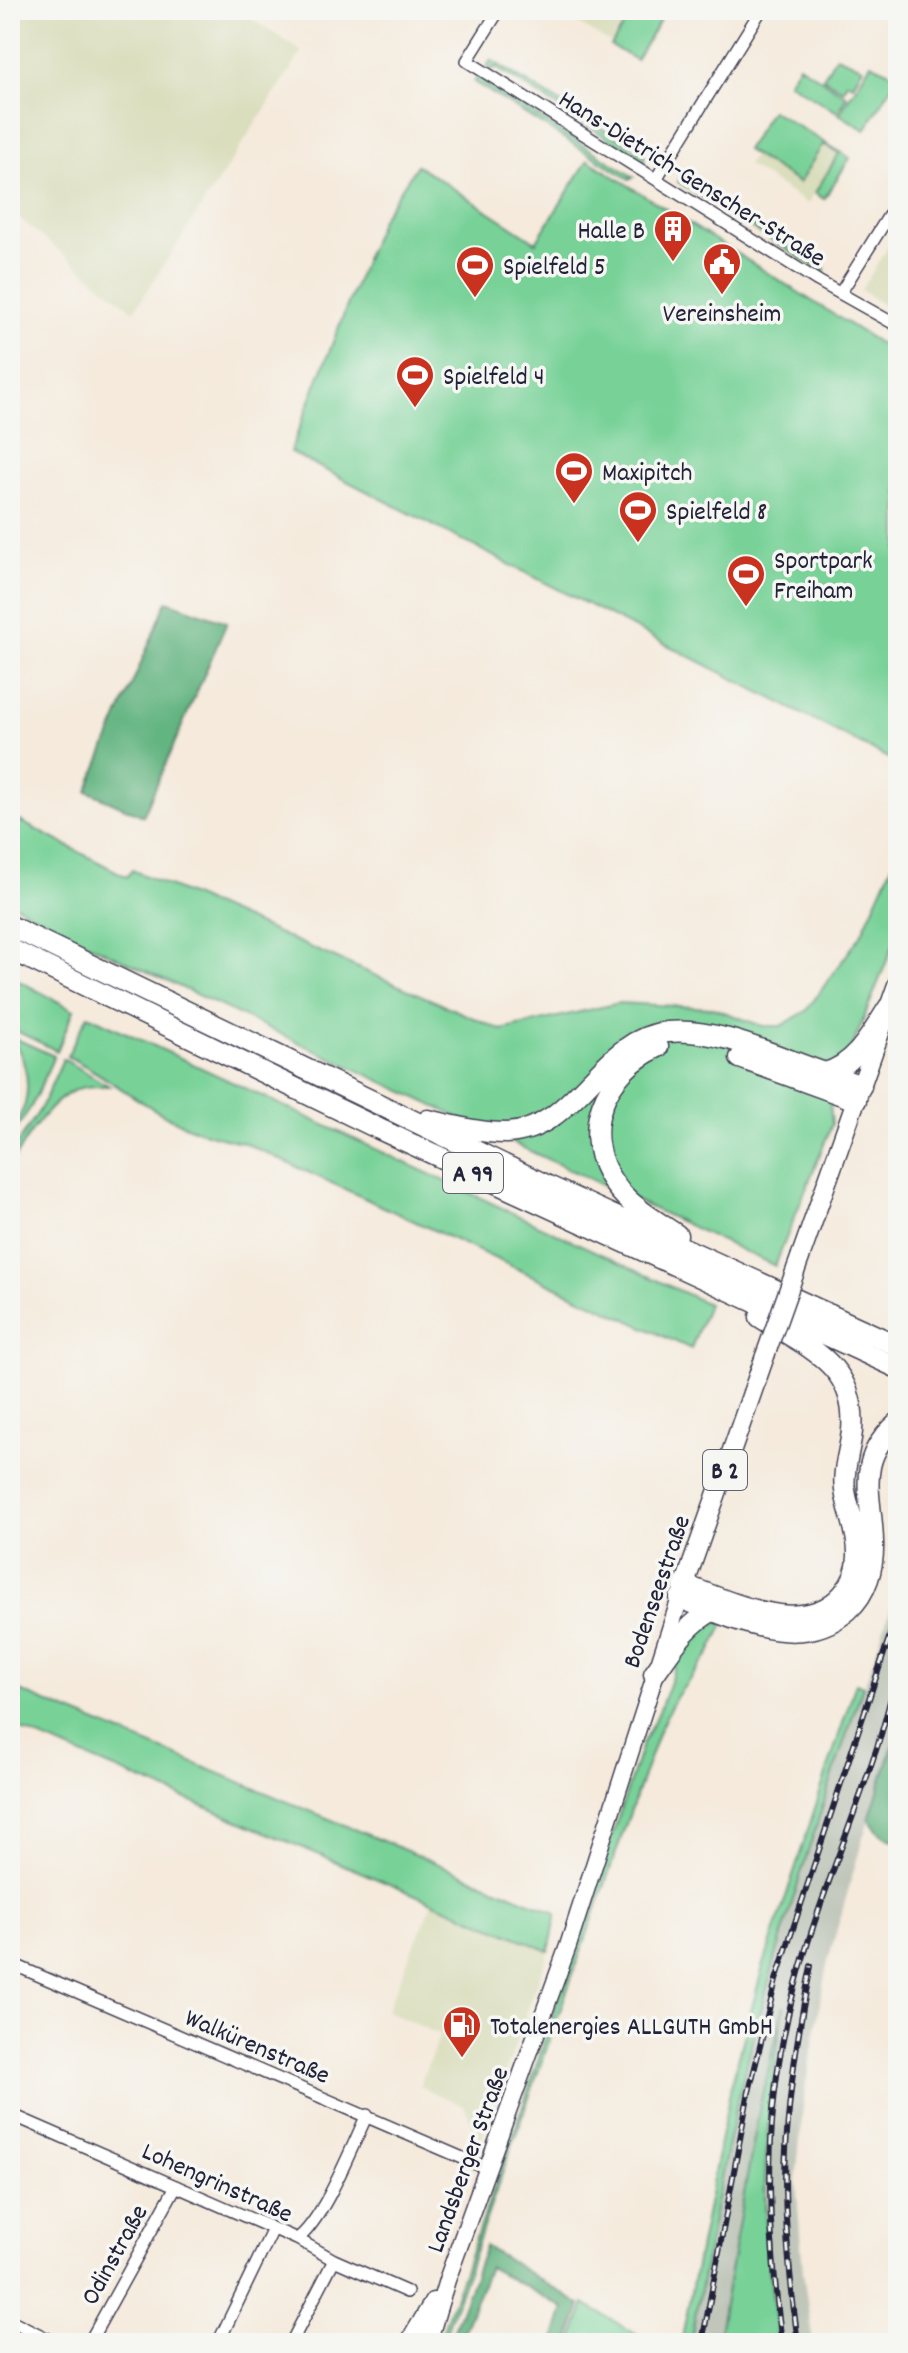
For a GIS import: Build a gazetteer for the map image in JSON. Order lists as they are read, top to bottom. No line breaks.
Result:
{"streets":{"highway":["A 99"],"main road":["B 2","Bodenseestraße","Landsberger Straße"],"street":["Hans-Dietrich-Genscher-Straße","Walkürenstraße","Lohengrinstraße","Odinstraße"]},"crossings":[["Bodenseestraße","Landsberger Straße"],["Walkürenstraße","Landsberger Straße"],["Lohengrinstraße","Odinstraße"]],"places":{"building":["Halle B"],"public building":["Vereinsheim"],"sports":["Spielfeld 5","Spielfeld 4","Maxipitch","Spielfeld 8","Sportpark Freiham"],"fuel station":["Totalenergies ALLGUTH GmbH"]}}
